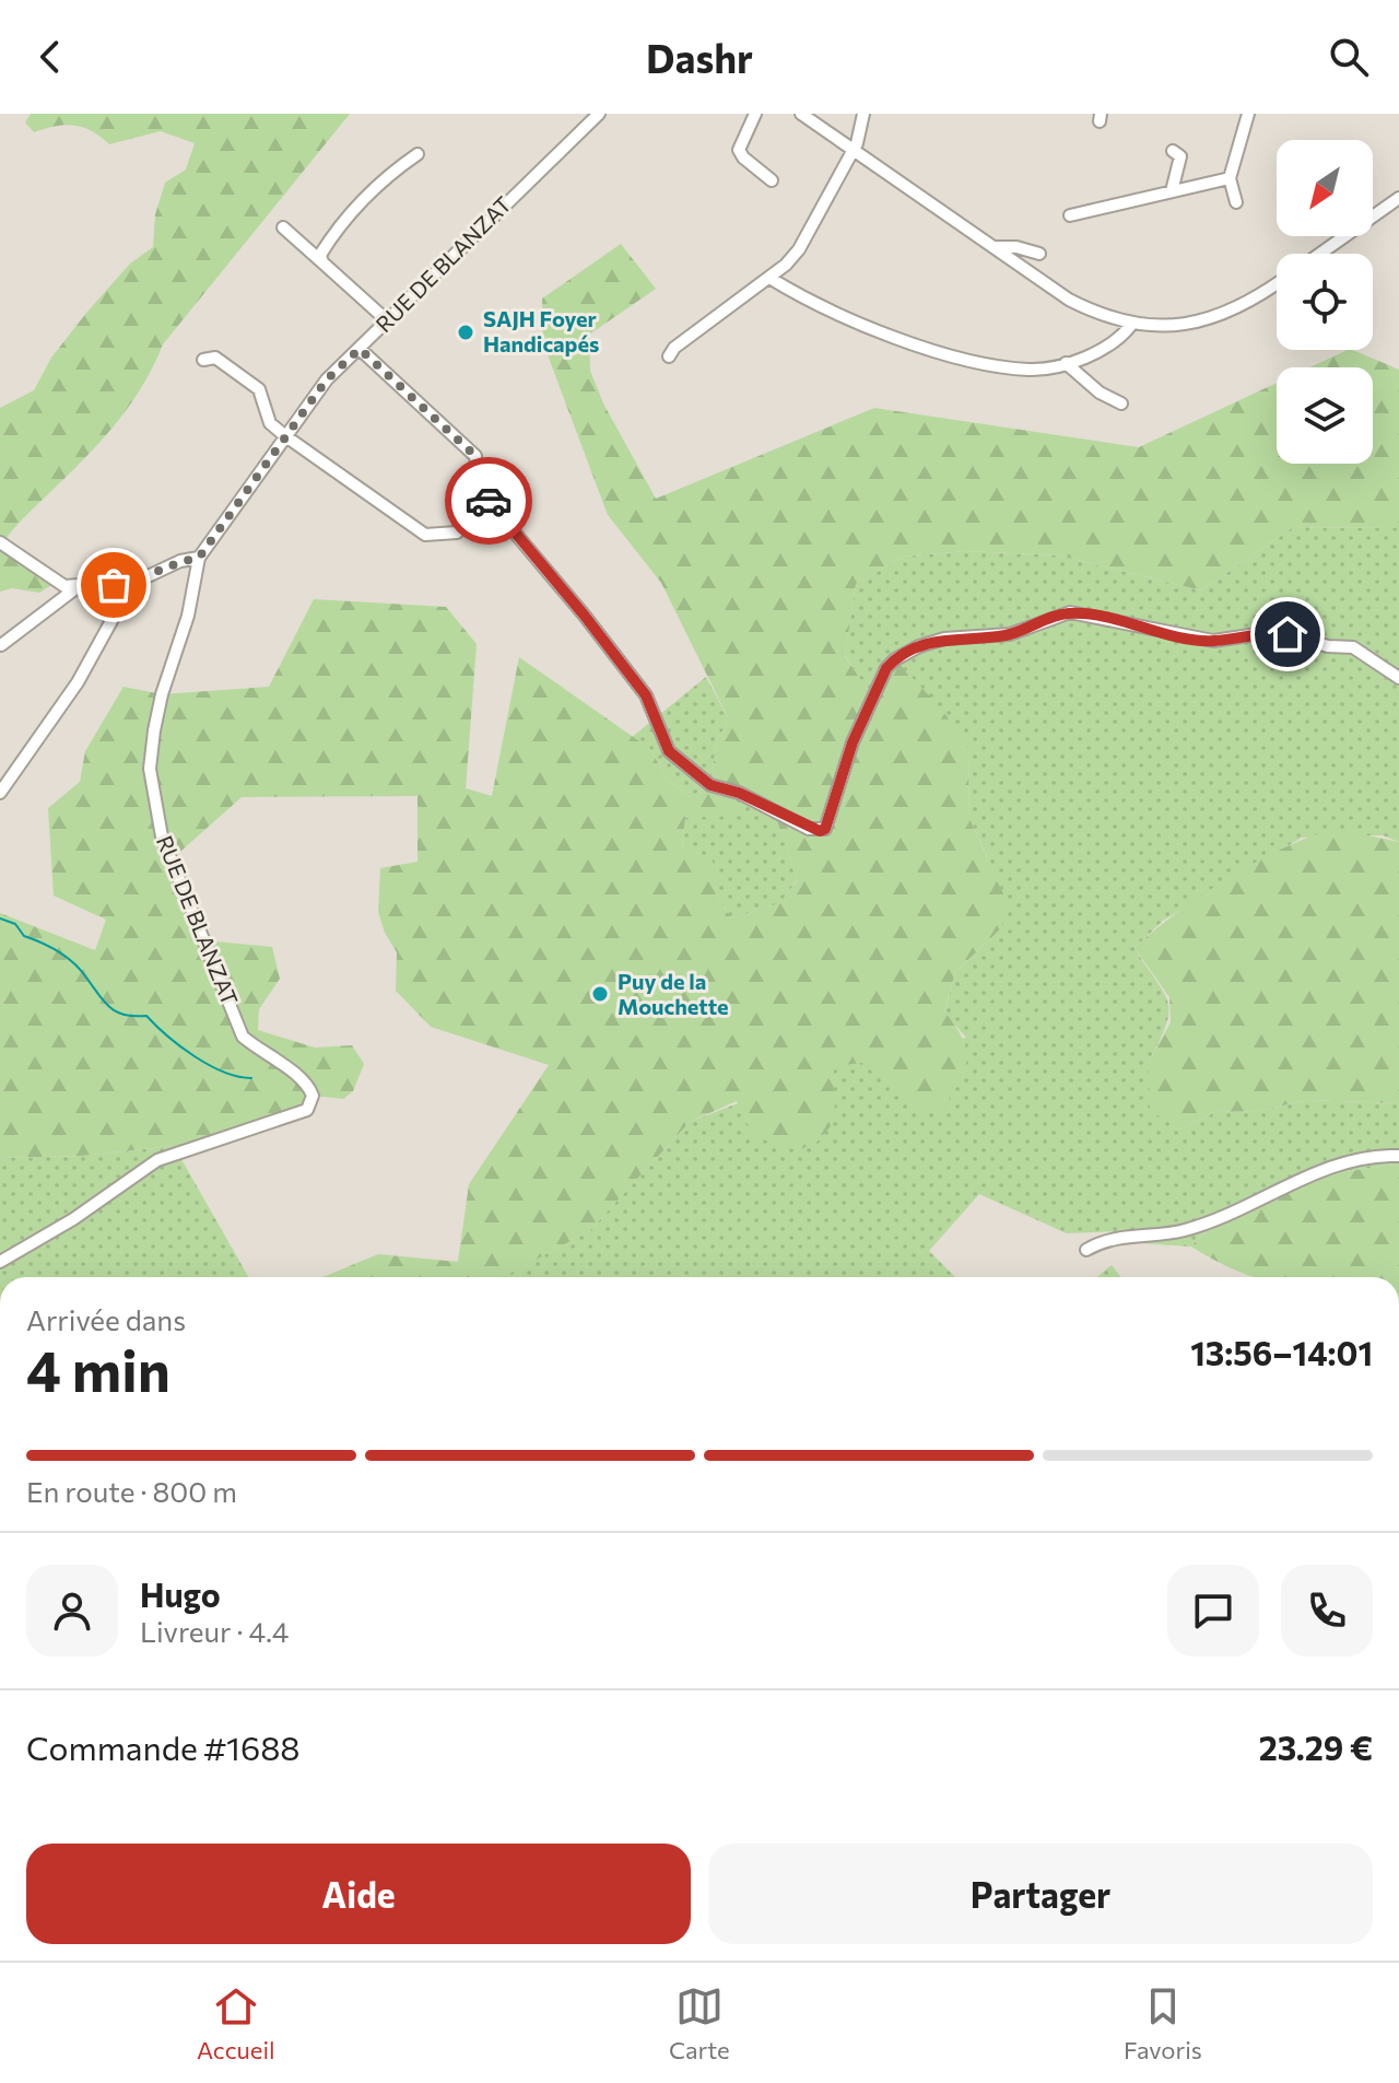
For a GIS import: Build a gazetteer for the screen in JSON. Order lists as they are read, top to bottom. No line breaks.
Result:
{"streets":{"street":["RUE DE BLANZAT"]},"places":["SAJH Foyer Handicapés","Puy de la Mouchette"],"north":"bottom left","page":{"header":"Dashr","heading":["4 min","Arrivée dans","13:56–14:01"],"panel":["Hugo","Livreur · 4.4","Commande #1688","23.29 €"],"bar":"En route · 800 m","buttons":["Aide","Partager"],"tabs":["Accueil","Carte","Favoris"]}}
